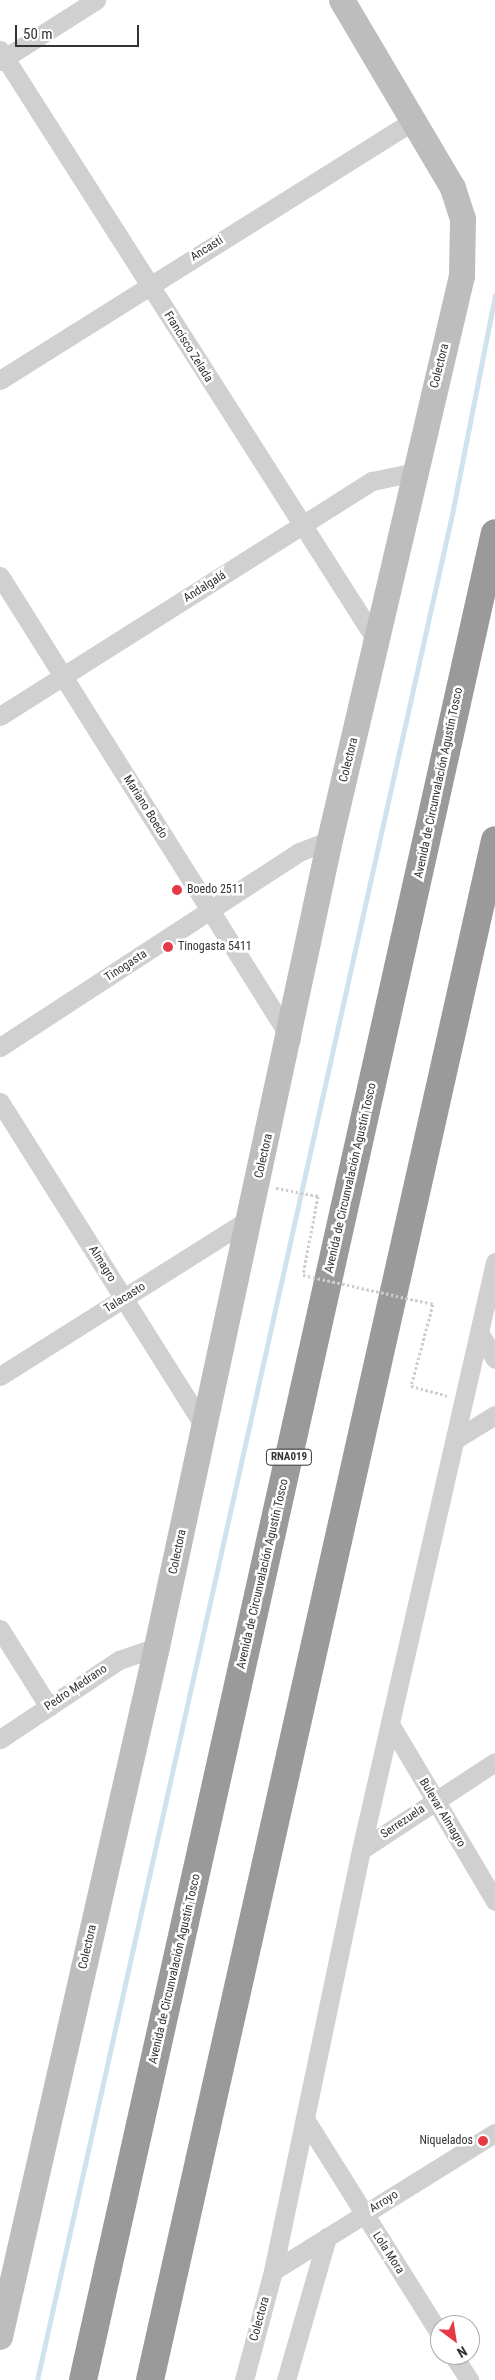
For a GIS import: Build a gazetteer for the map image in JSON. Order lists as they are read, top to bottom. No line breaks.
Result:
{"streets":{"highway":["Avenida de Circunvalación Agustín Tosco","RNA019"],"street":["Ancasti","Francisco Zelada","Colectora","Andalgalá","Mariano Boedo","Tinogasta","Almagro","Talacasto","Pedro Medrano","Bulevar Almagro","Serrezuela","Arroyo","Lola Mora"]},"crossings":[["Ancasti","Francisco Zelada"],["Ancasti","Colectora"],["Francisco Zelada","Colectora"],["Francisco Zelada","Andalgalá"],["Colectora","Andalgalá"],["Colectora","Mariano Boedo"],["Colectora","Tinogasta"],["Colectora","Almagro"],["Colectora","Talacasto"],["Colectora","Pedro Medrano"],["Colectora","Bulevar Almagro"],["Colectora","Serrezuela"],["Colectora","Arroyo"],["Colectora","Lola Mora"],["Andalgalá","Mariano Boedo"],["Mariano Boedo","Tinogasta"],["Almagro","Talacasto"],["Bulevar Almagro","Serrezuela"],["Arroyo","Lola Mora"]],"places":["Boedo 2511","Tinogasta 5411","Niquelados"],"scale_bar":"50 m","north":"bottom right"}
